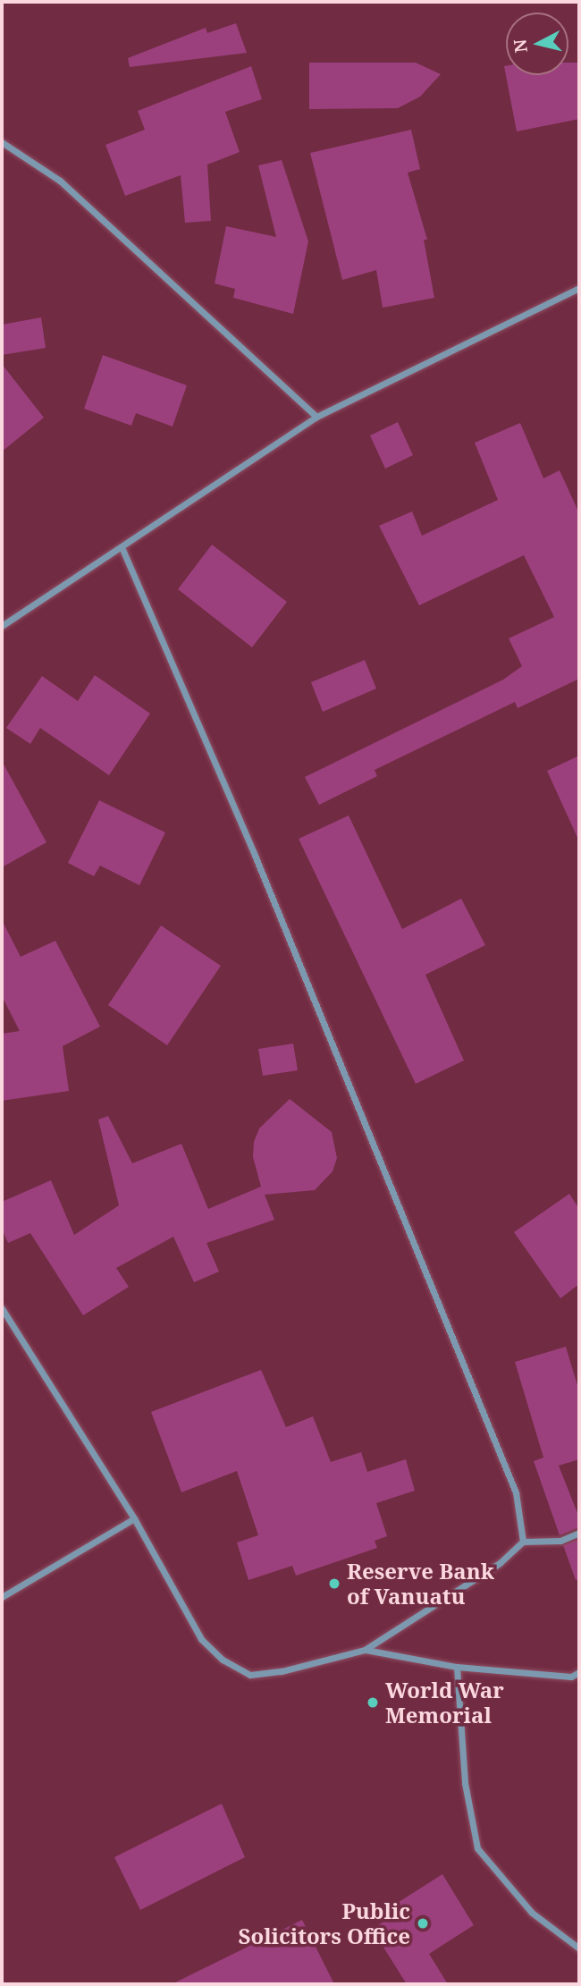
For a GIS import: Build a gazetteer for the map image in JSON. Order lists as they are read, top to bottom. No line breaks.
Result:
{"places":["Reserve Bank of Vanuatu","World War Memorial","Public Solicitors Office"],"north":"left"}
